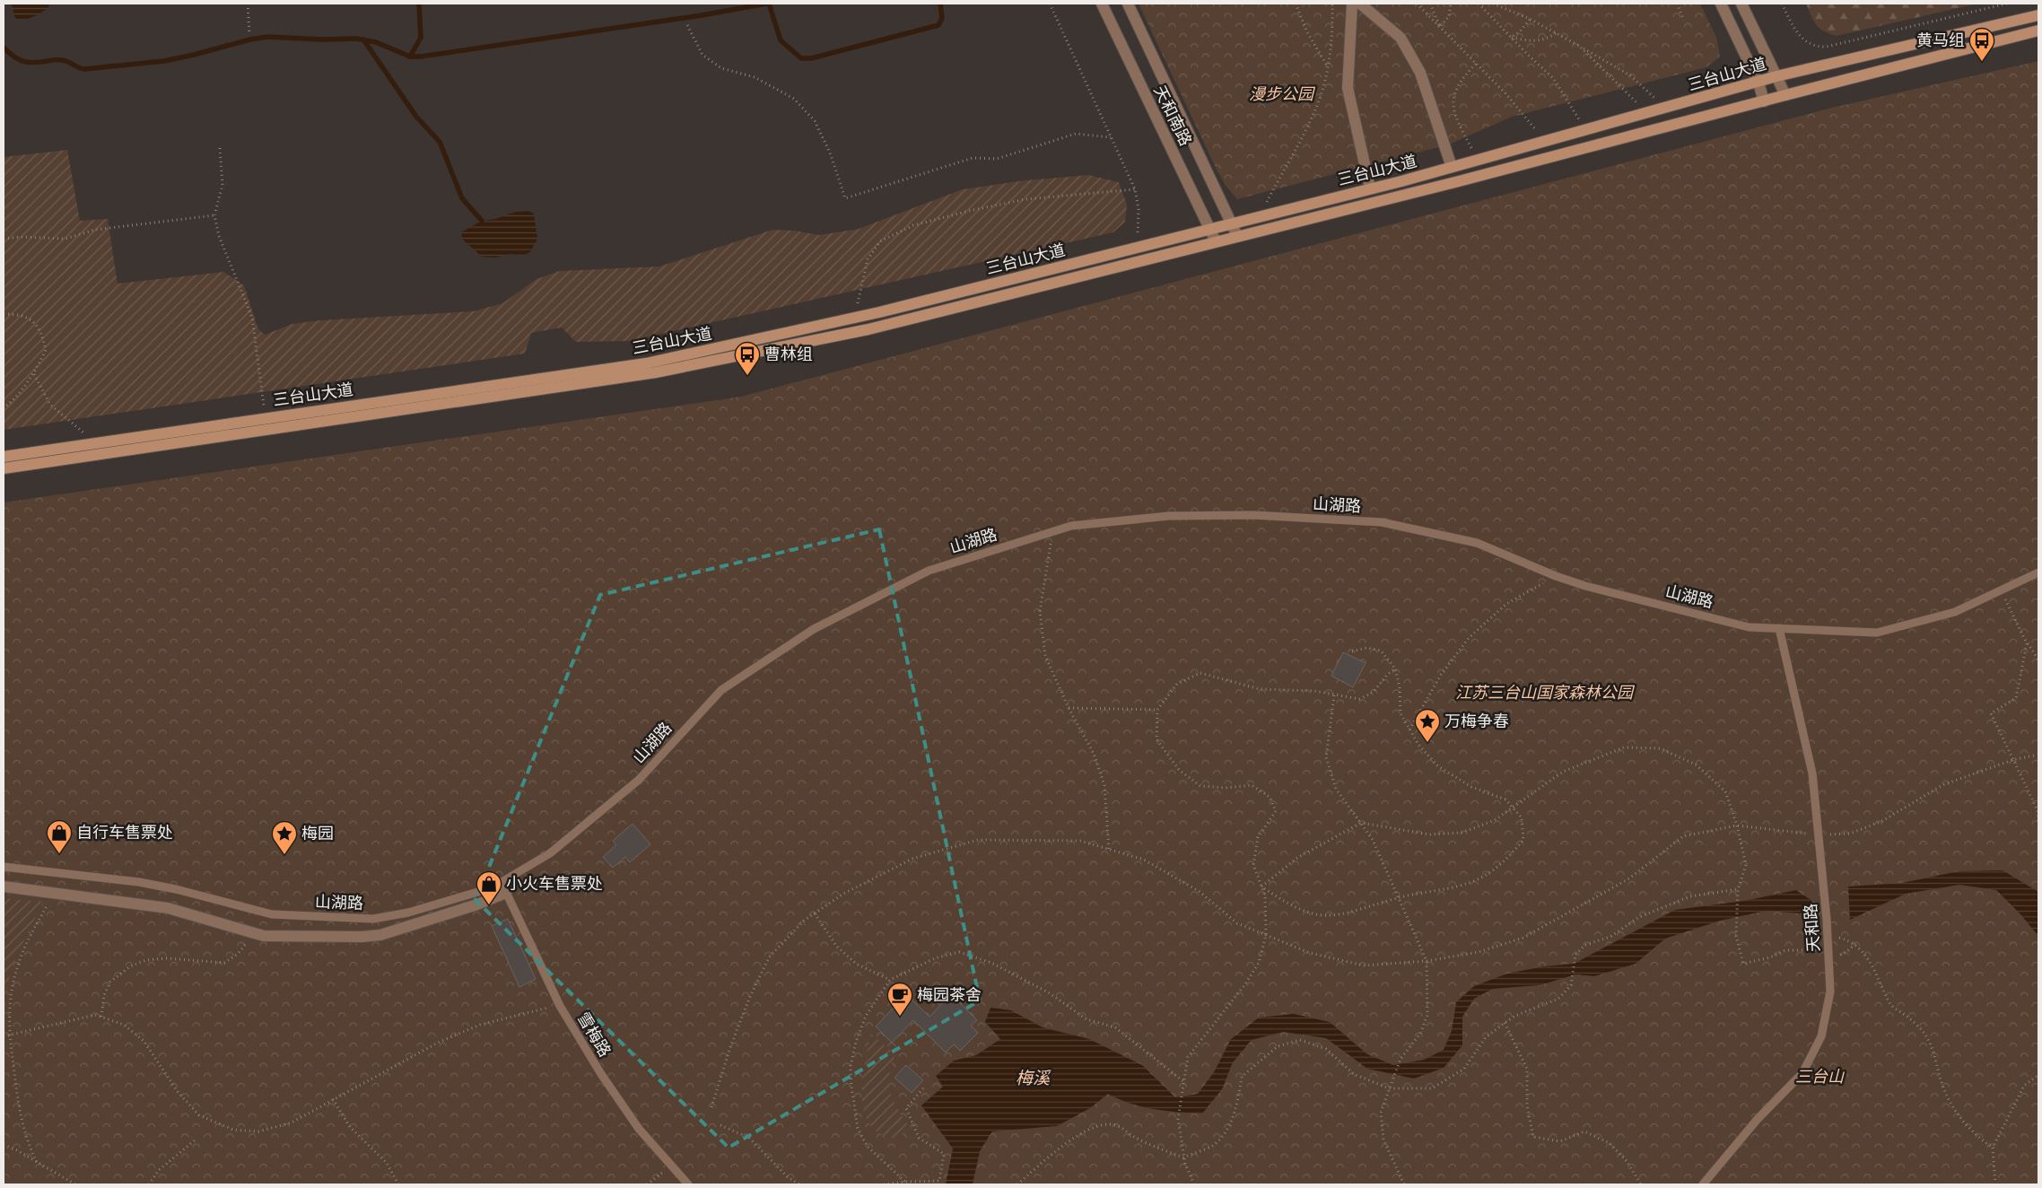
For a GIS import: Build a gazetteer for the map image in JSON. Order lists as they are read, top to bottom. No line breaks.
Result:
{"streets":{"main road":["三台山大道"],"street":["天和南路"],"lane":["山湖路","天和路","雪梅路"]},"crossings":[["三台山大道","天和南路"],["山湖路","天和路"],["山湖路","雪梅路"]],"water":["梅溪"],"parks":["漫步公园","江苏三台山国家森林公园","三台山"],"places":{"bus stop":["黄马组","曹林组"],"place":["万梅争春","梅园"],"shop":["自行车售票处","小火车售票处"],"cafe":["梅园茶舍"]}}
